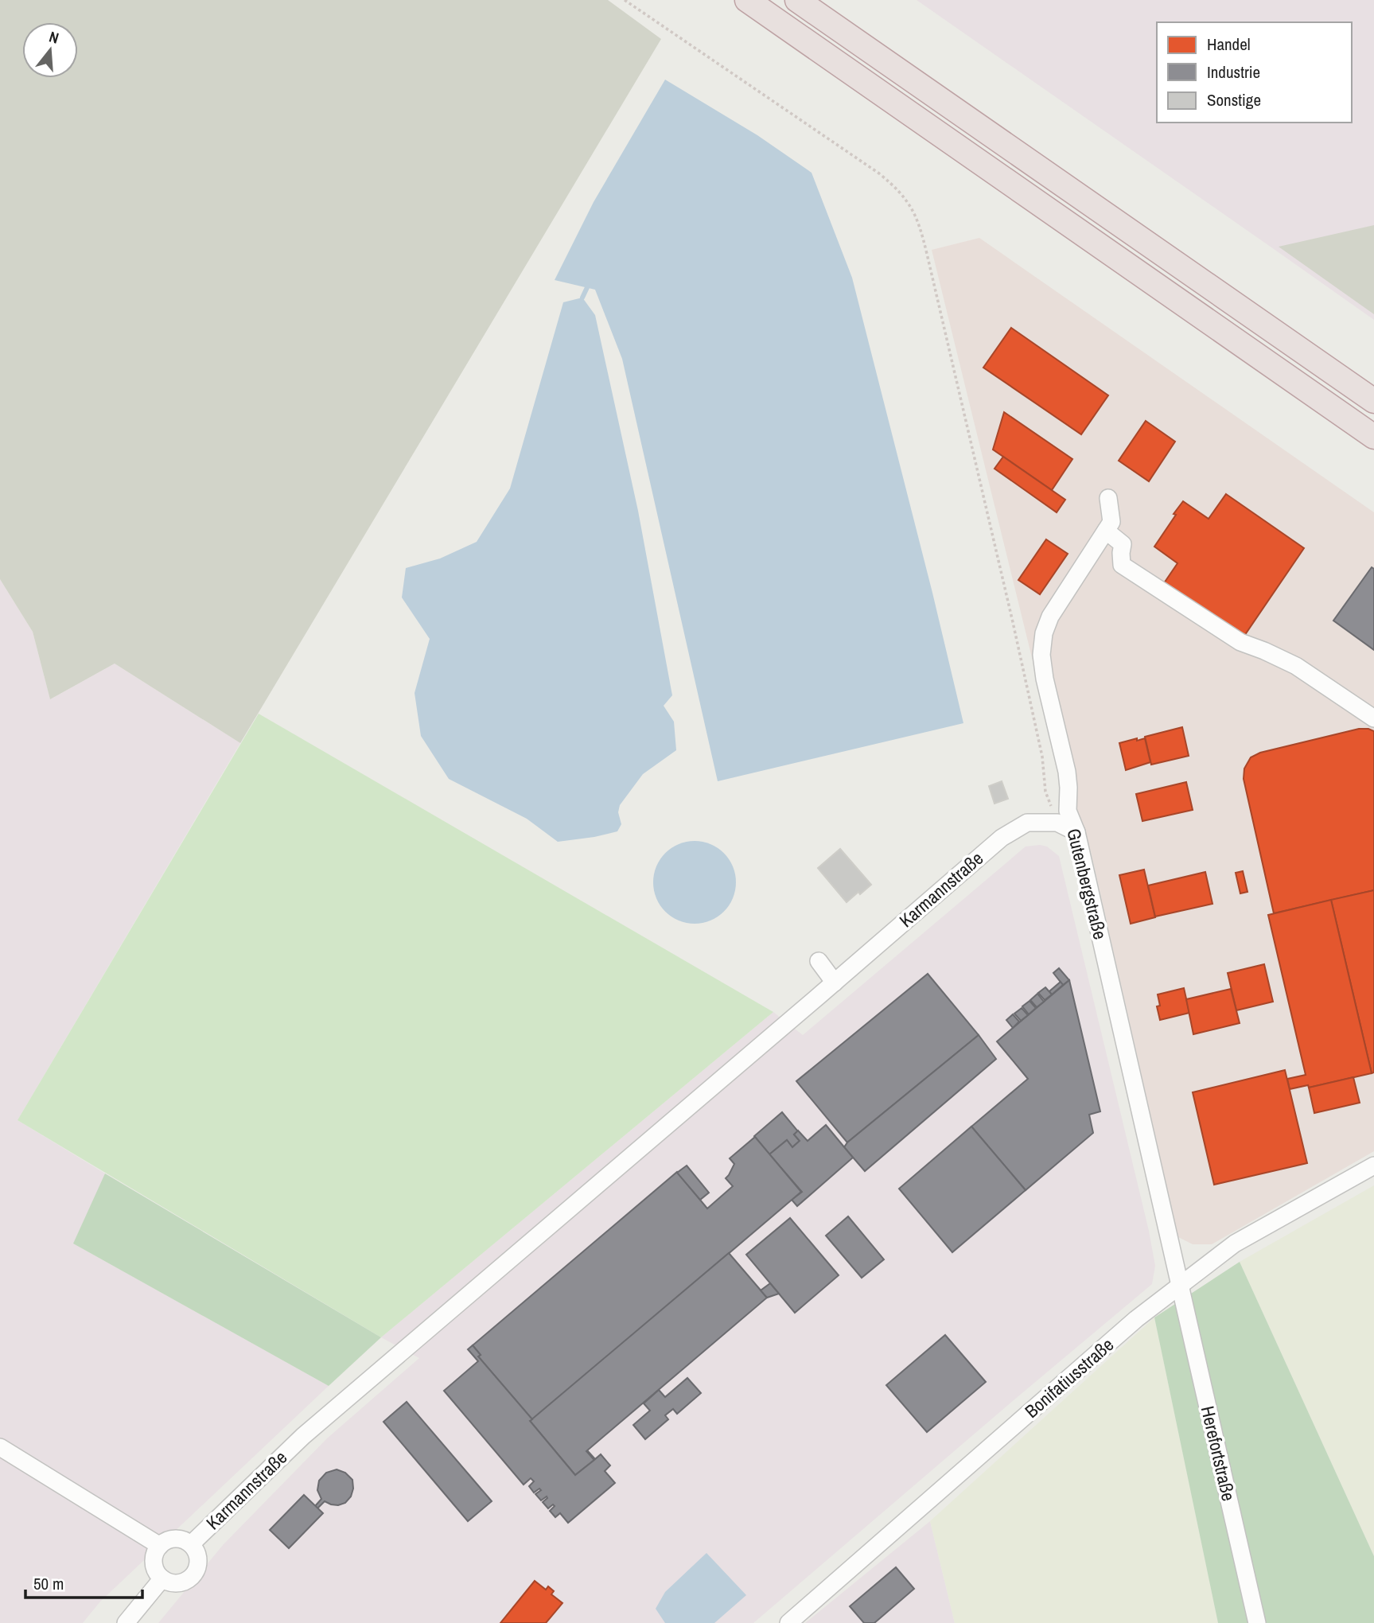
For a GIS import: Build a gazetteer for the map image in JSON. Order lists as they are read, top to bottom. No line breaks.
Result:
{"streets":{"street":["Gutenbergstraße","Karmannstraße","Bonifatiusstraße","Herefortstraße"]},"crossings":[["Gutenbergstraße","Karmannstraße"],["Gutenbergstraße","Bonifatiusstraße"],["Gutenbergstraße","Herefortstraße"],["Bonifatiusstraße","Herefortstraße"]],"legend":["Handel","Industrie","Sonstige"],"scale_bar":"50 m","north":"top"}
